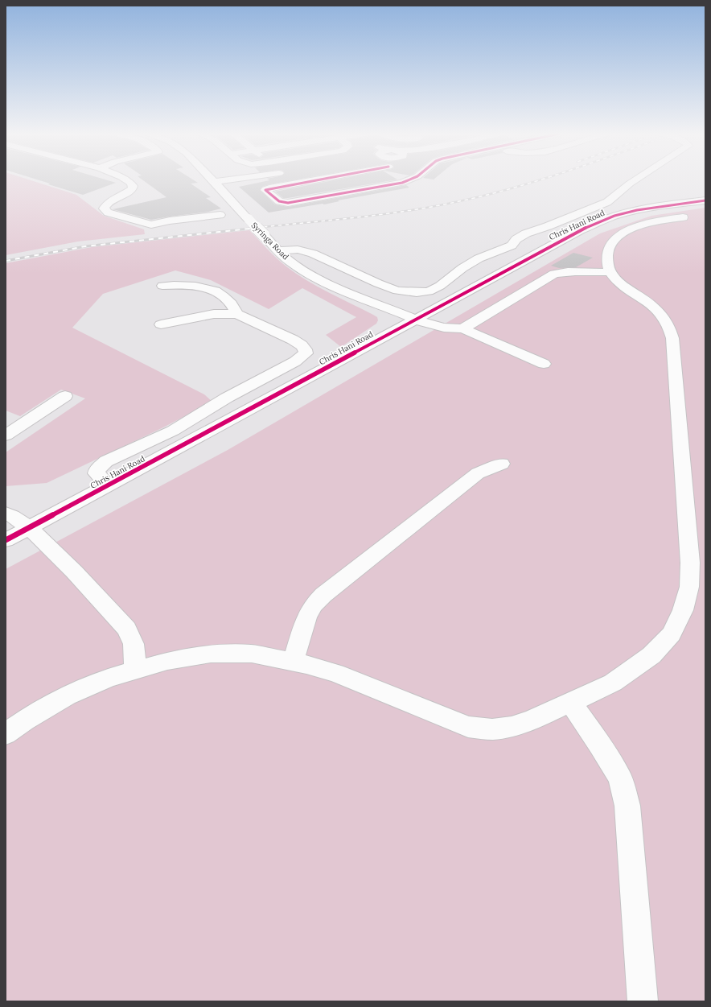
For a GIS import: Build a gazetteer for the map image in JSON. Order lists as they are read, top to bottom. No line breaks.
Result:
{"streets":{"street":["Chris Hani Road","Syringa Road"]},"crossings":[["Chris Hani Road","Syringa Road"]]}
